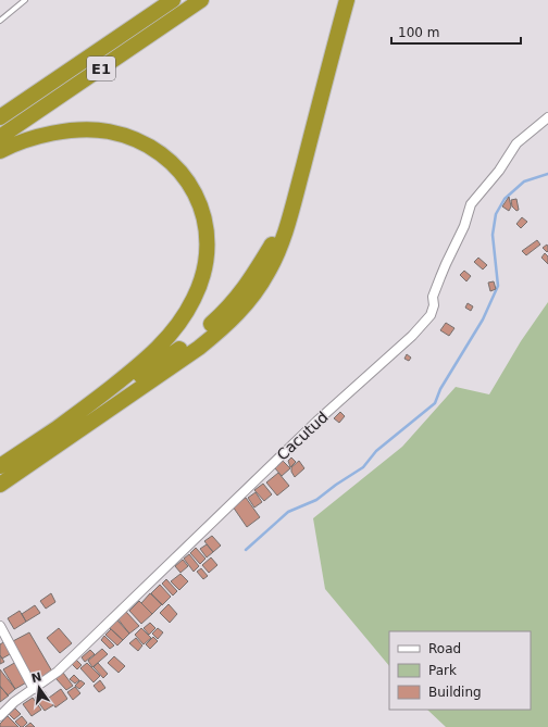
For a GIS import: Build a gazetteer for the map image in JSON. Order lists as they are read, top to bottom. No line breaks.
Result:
{"streets":{"highway":["E1"],"street":["Cacutud"]},"legend":["Road","Park","Building"],"scale_bar":"100 m","north":"top"}
